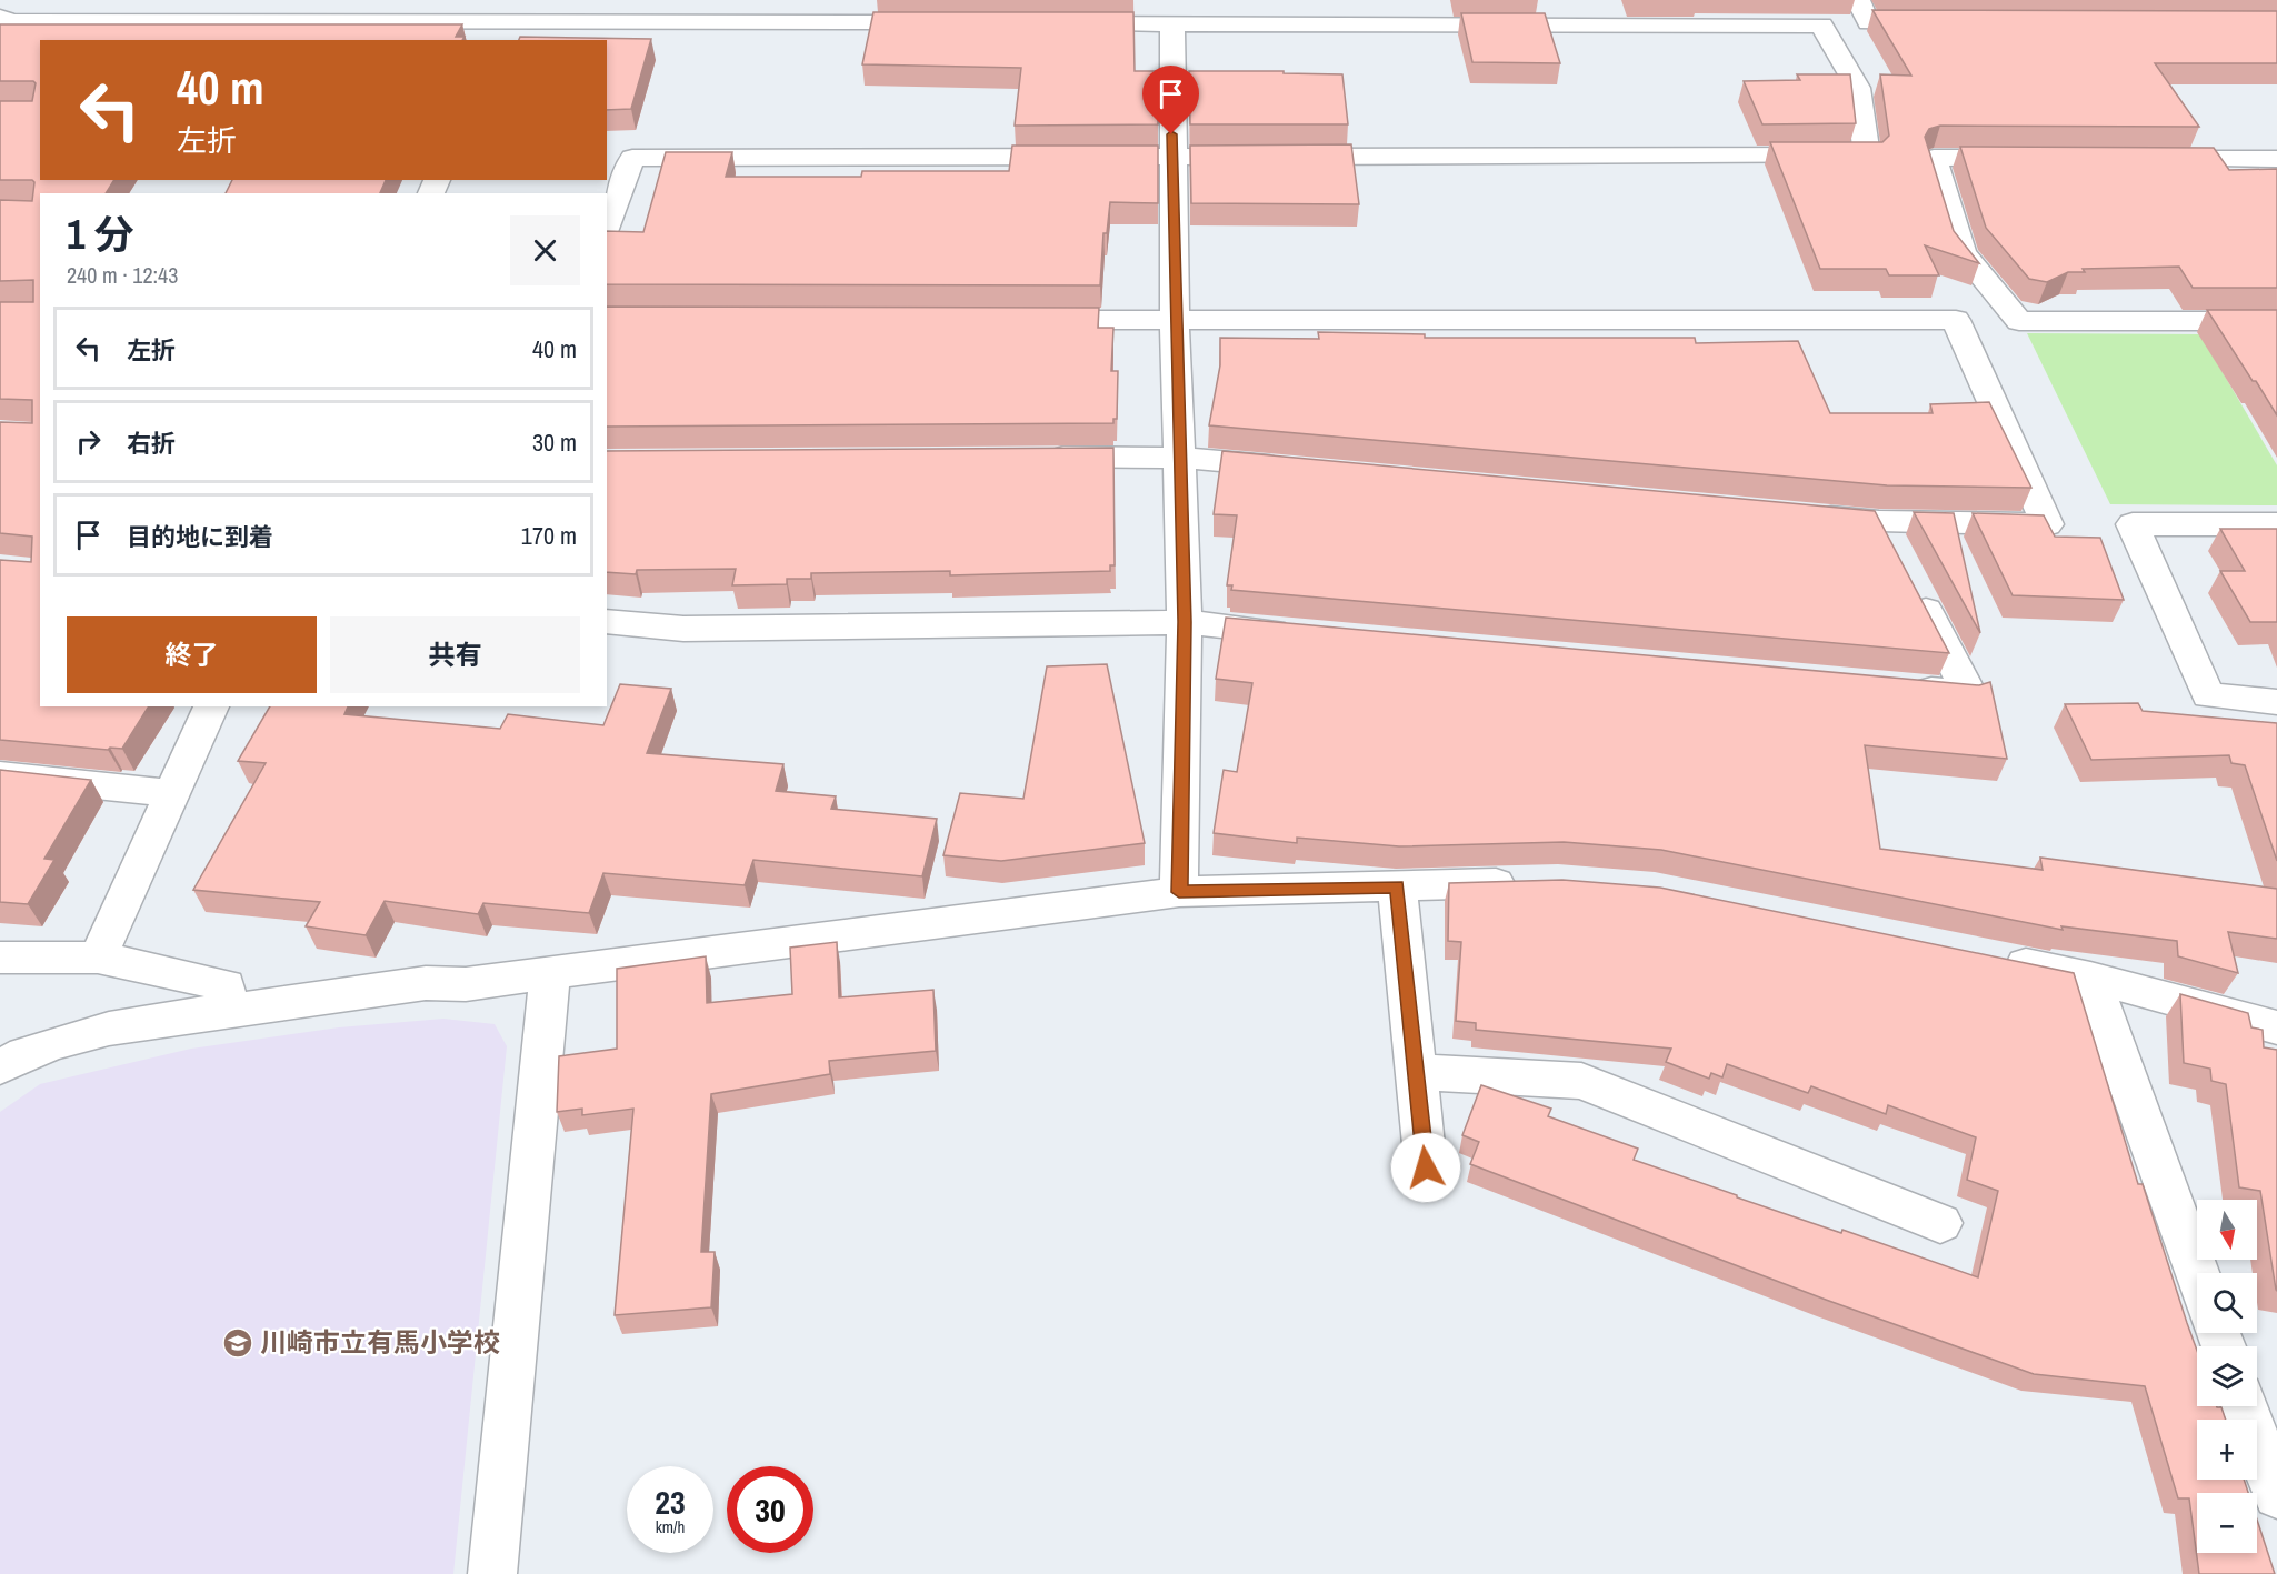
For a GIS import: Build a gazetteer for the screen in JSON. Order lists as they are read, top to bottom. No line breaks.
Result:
{"places":{"school or university":["川崎市立有馬小学校"]},"north":"bottom","page":{"turn":["40 m","左折"],"heading":["1 分","240 m · 12:43"],"list":[{"name":"左折","value":"40 m"},{"name":"右折","value":"30 m"},{"name":"目的地に到着","value":"170 m"}],"buttons":["終了","共有"],"map_buttons":["+","−"],"speed":"23 km/h","limit":"30"}}
